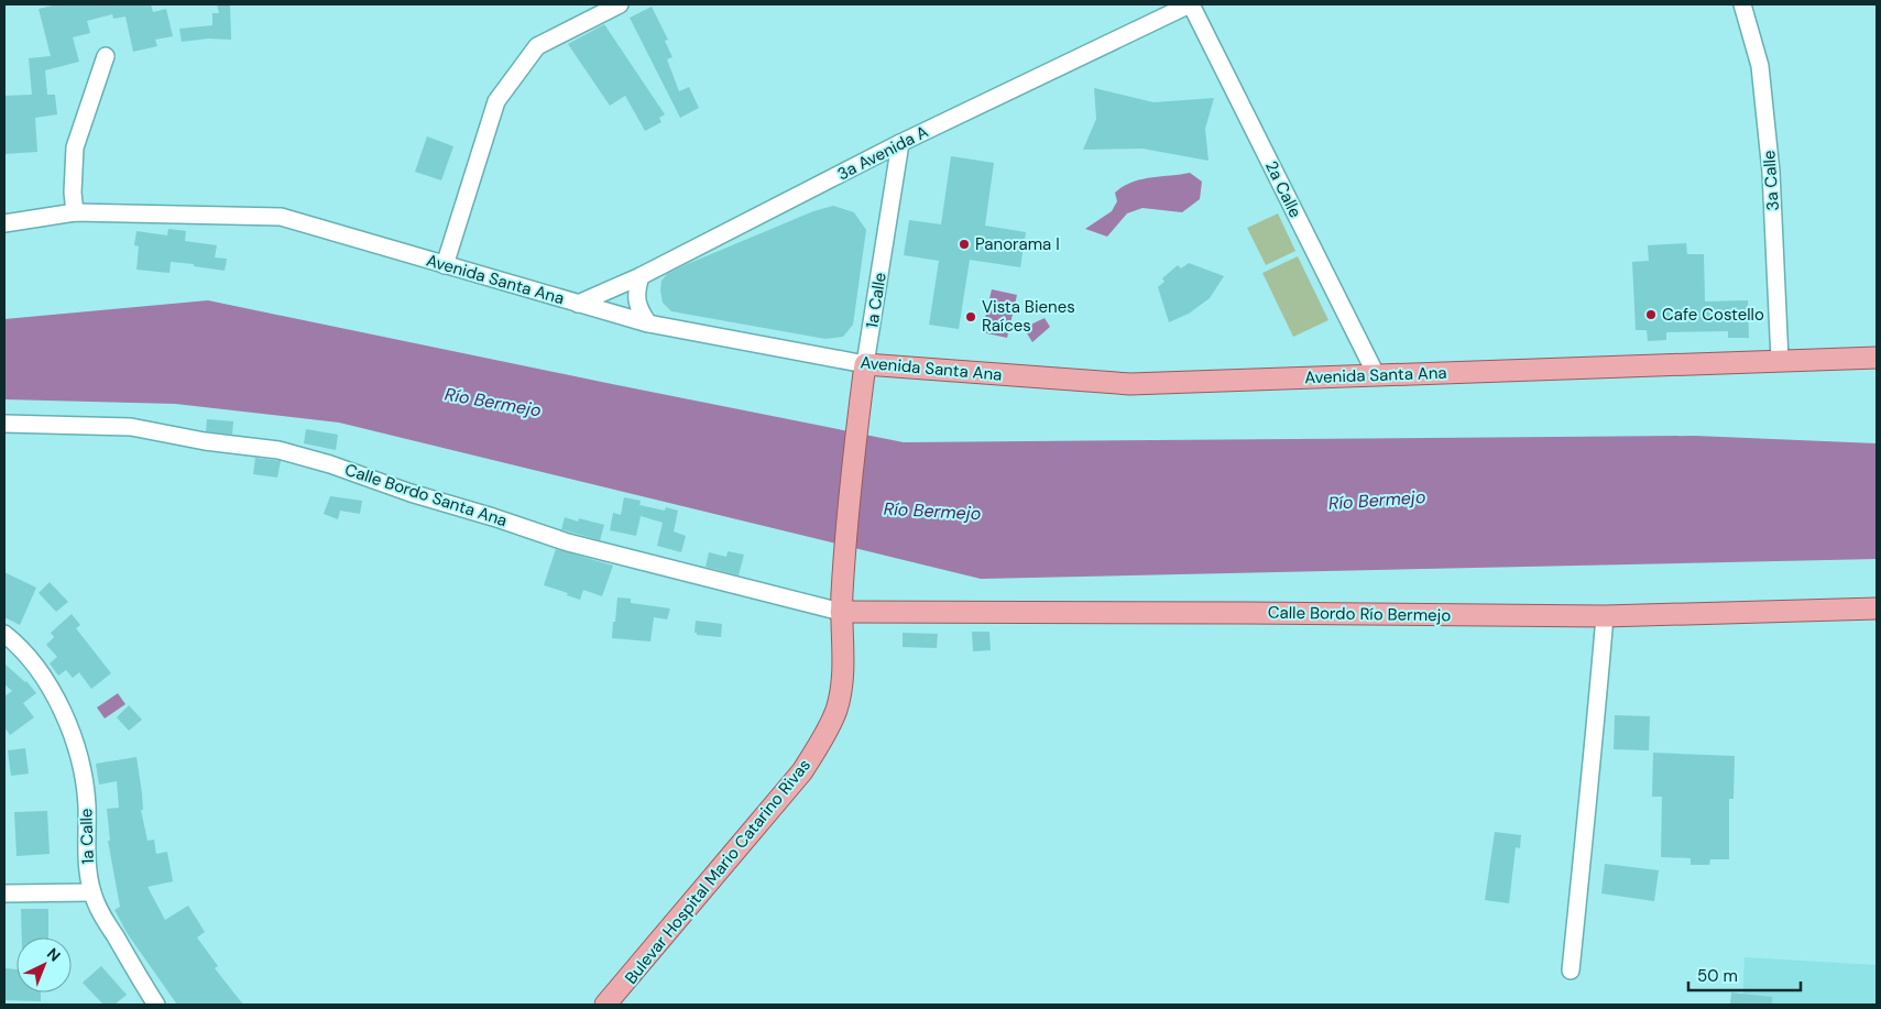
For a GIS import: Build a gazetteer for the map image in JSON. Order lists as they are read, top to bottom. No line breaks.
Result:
{"streets":{"main road":["Avenida Santa Ana","1a Calle","Calle Bordo Río Bermejo","Bulevar Hospital Mario Catarino Rivas"],"street":["3a Avenida A","3a Calle","2a Calle","Calle Bordo Santa Ana"]},"crossings":[["3a Avenida A","2a Calle"],["3a Avenida A","Avenida Santa Ana"],["3a Avenida A","1a Calle"],["3a Calle","Avenida Santa Ana"],["2a Calle","Avenida Santa Ana"],["Avenida Santa Ana","1a Calle"],["1a Calle","Bulevar Hospital Mario Catarino Rivas"],["Calle Bordo Santa Ana","Calle Bordo Río Bermejo"],["Calle Bordo Santa Ana","Bulevar Hospital Mario Catarino Rivas"],["Calle Bordo Río Bermejo","Bulevar Hospital Mario Catarino Rivas"]],"water":["Río Bermejo"],"places":["Panorama I","Cafe Costello","Vista Bienes Raíces"],"scale_bar":"50 m","north":"top right"}
